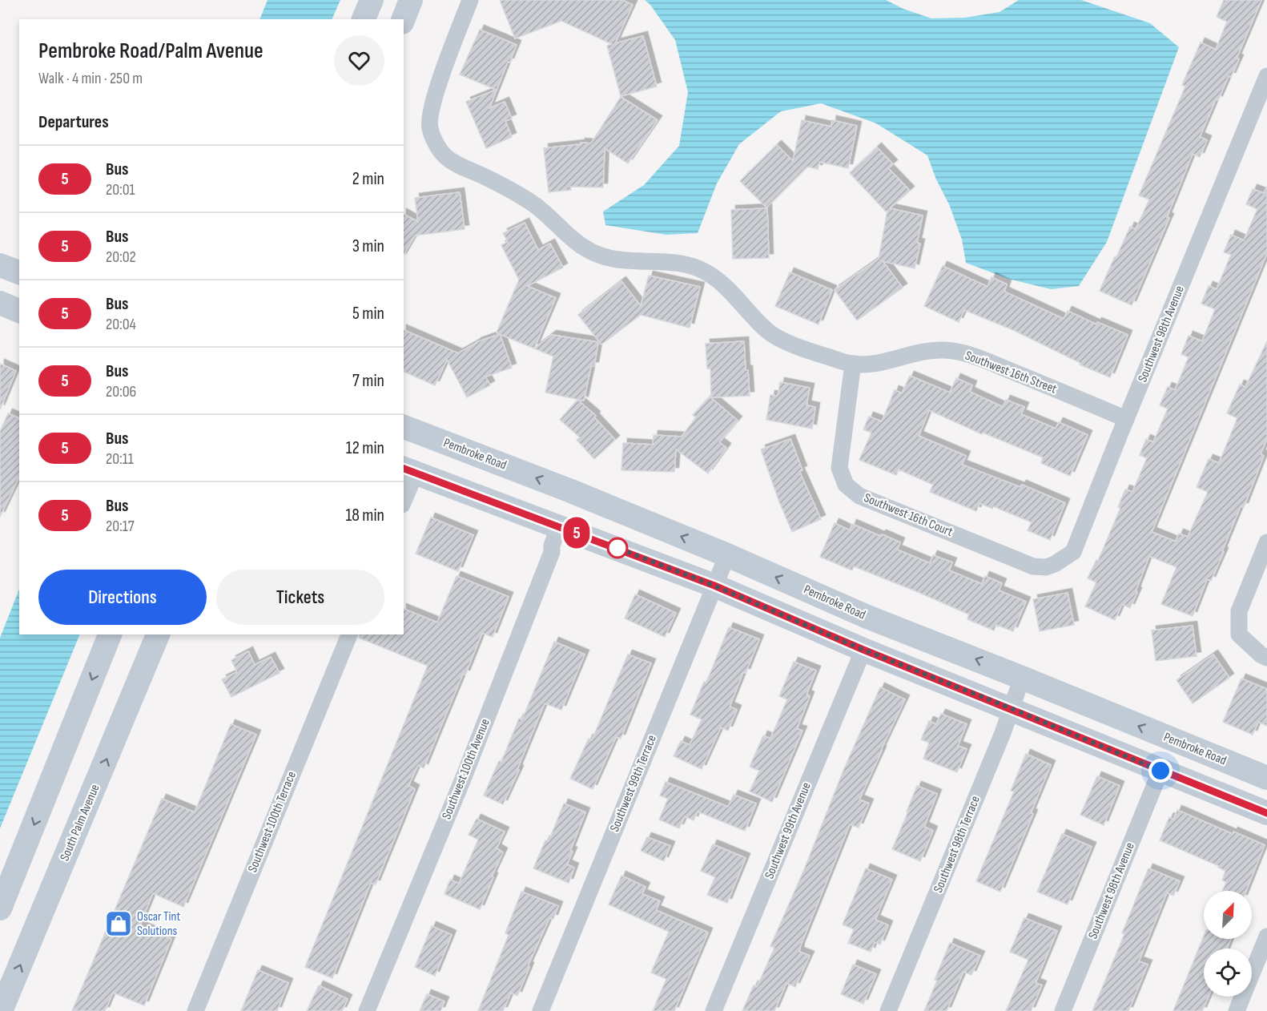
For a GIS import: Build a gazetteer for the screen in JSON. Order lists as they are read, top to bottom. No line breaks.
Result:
{"streets":{"main road":["Pembroke Road","South Palm Avenue"],"street":["Southwest 98th Avenue","Southwest 16th Street","Southwest 16th Court","Southwest 100th Avenue","Southwest 99th Terrace","Southwest 100th Terrace","Southwest 99th Avenue","Southwest 98th Terrace"]},"crossings":[["Southwest 98th Avenue","Southwest 16th Street"],["Southwest 98th Avenue","Southwest 16th Court"],["Southwest 16th Street","Southwest 16th Court"],["Pembroke Road","Southwest 99th Terrace"],["Pembroke Road","Southwest 98th Terrace"]],"places":{"shop":["Oscar Tint Solutions"]},"lines":["bus line 5"],"north":"top right","page":{"on_map":"5","heading":[["Pembroke Road/Palm Avenue","Walk · 4 min · 250 m"],"Departures"],"list":[{"mark":"5","name":"Bus","note":"20:01","value":"2 min"},{"mark":"5","name":"Bus","note":"20:02","value":"3 min"},{"mark":"5","name":"Bus","note":"20:04","value":"5 min"},{"mark":"5","name":"Bus","note":"20:06","value":"7 min"},{"mark":"5","name":"Bus","note":"20:11","value":"12 min"},{"mark":"5","name":"Bus","note":"20:17","value":"18 min"}],"buttons":["Directions","Tickets"]}}
